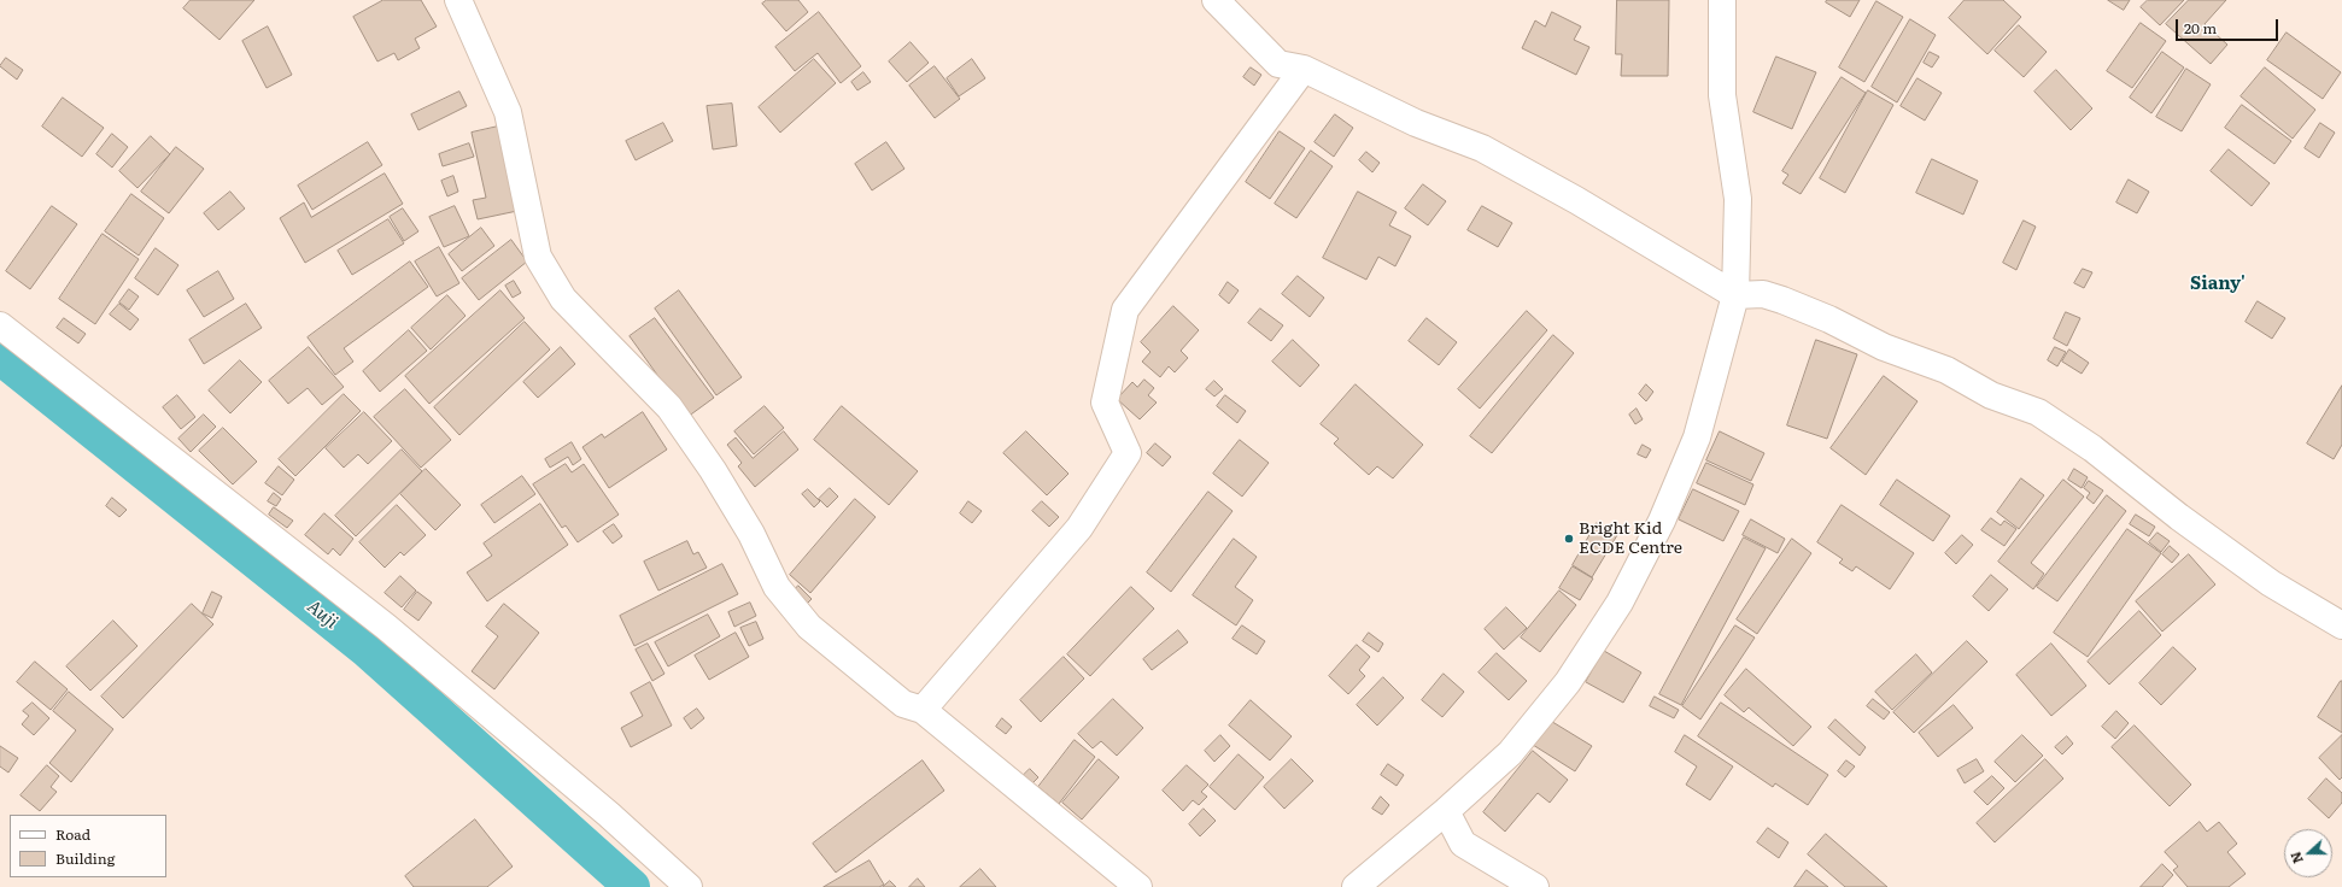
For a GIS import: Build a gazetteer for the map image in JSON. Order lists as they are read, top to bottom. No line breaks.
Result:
{"districts":["Siany'"],"water":["Auji"],"places":["Bright Kid ECDE Centre"],"legend":["Road","Building"],"scale_bar":"20 m","north":"left"}
